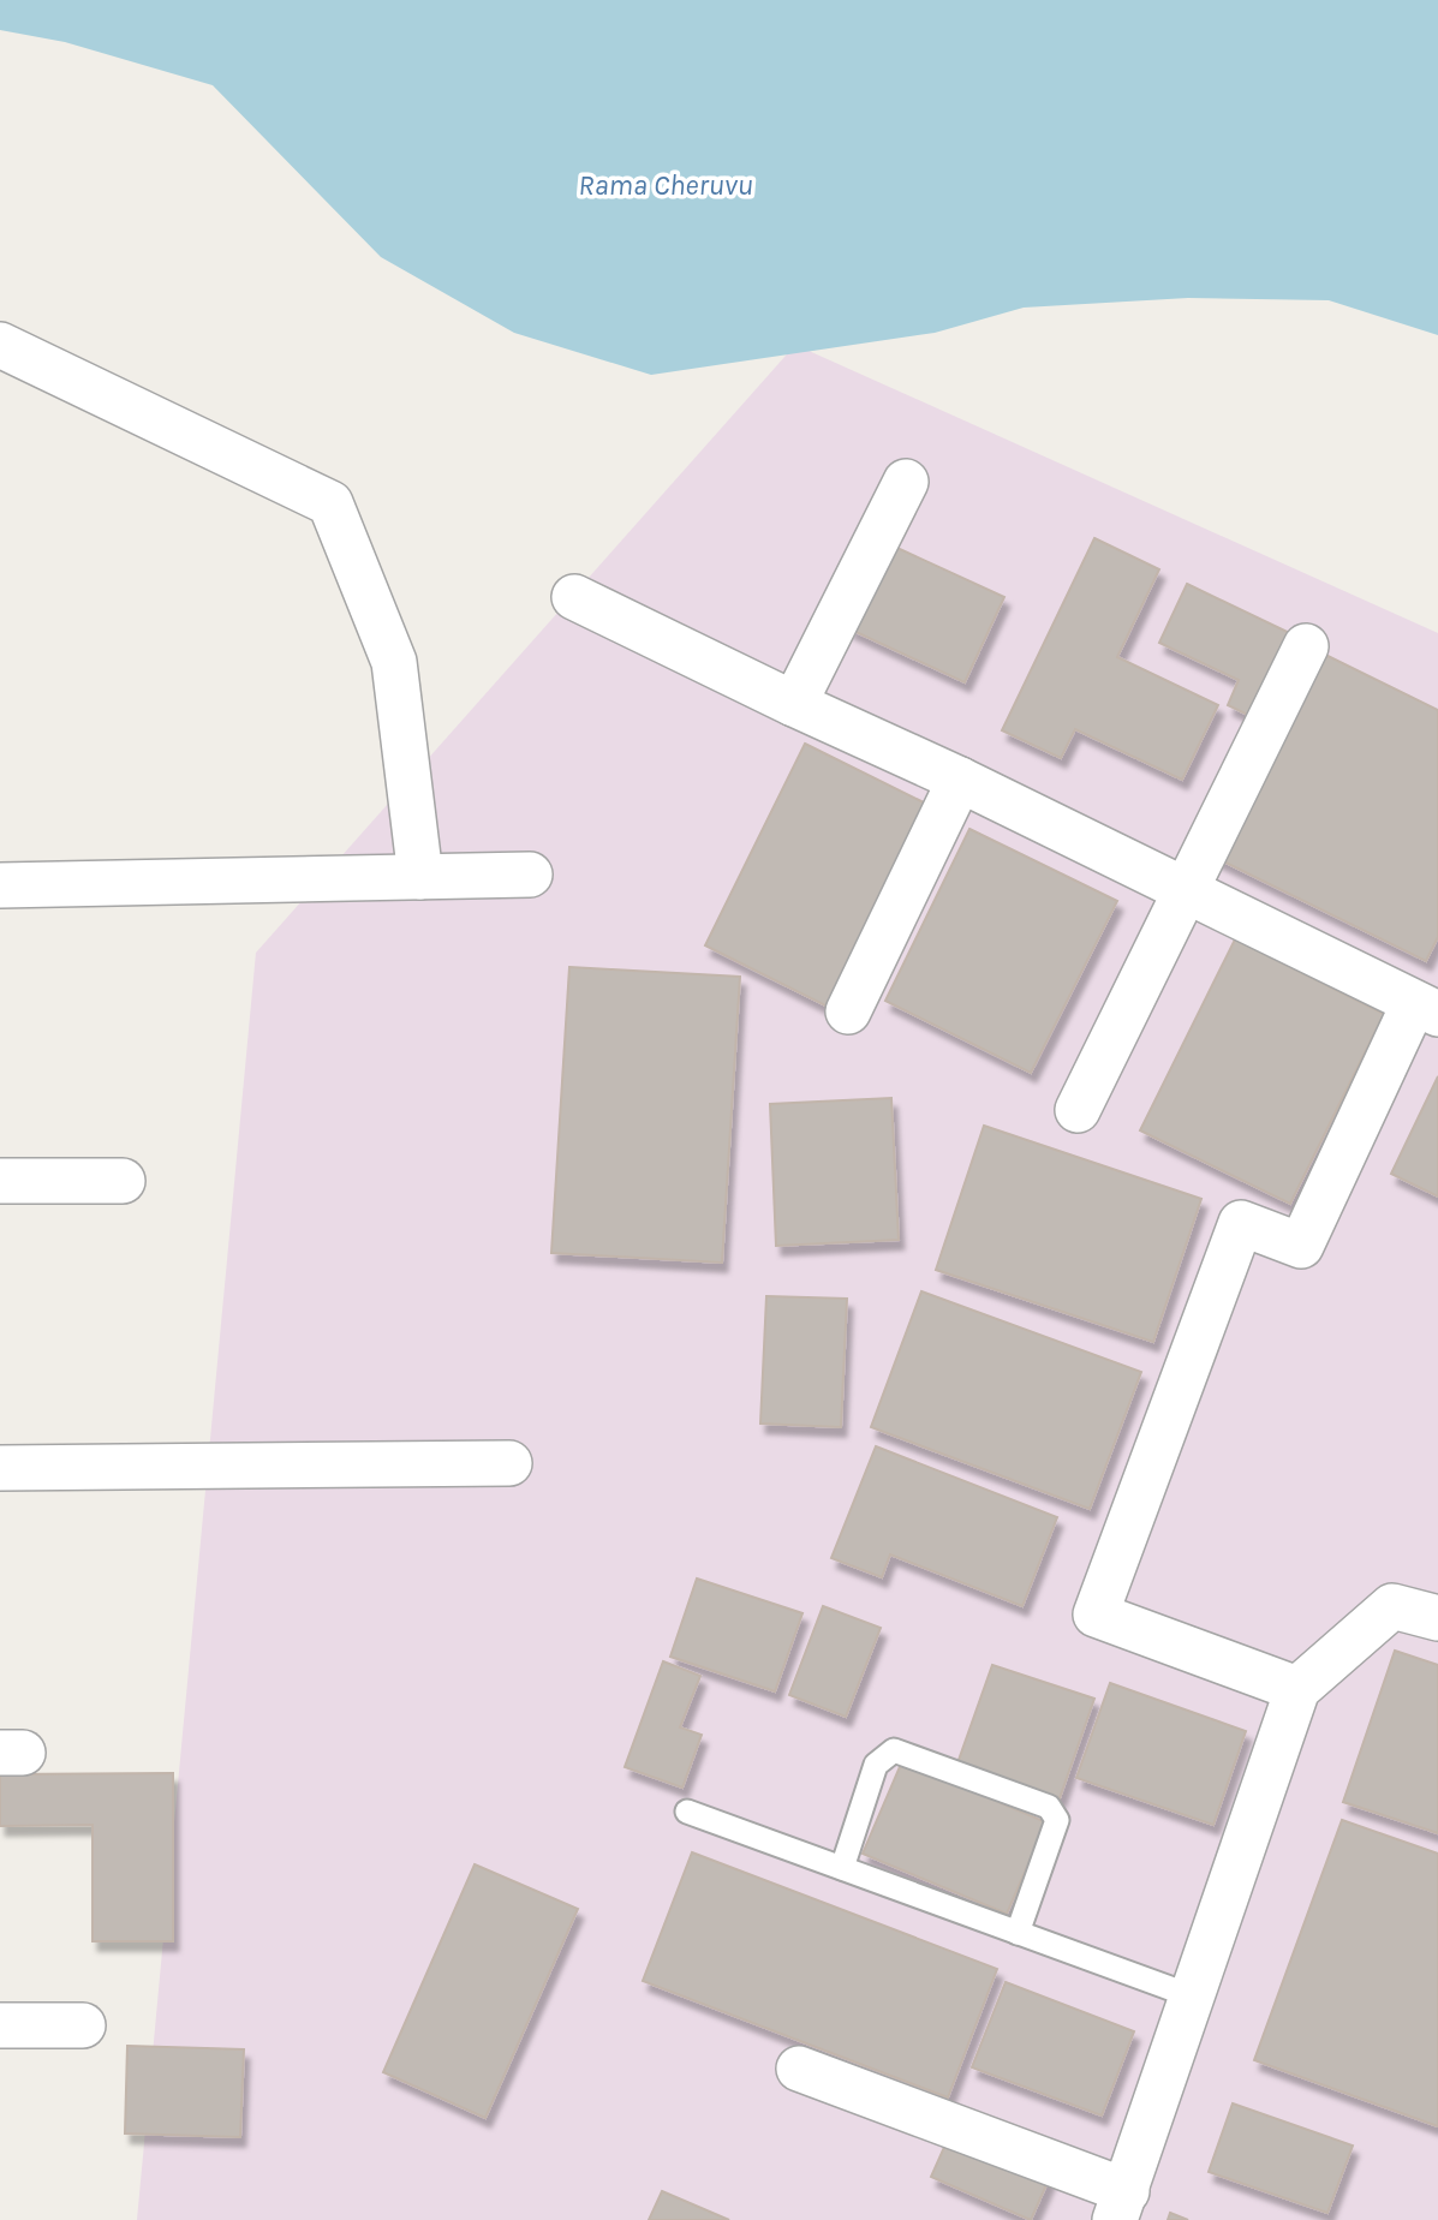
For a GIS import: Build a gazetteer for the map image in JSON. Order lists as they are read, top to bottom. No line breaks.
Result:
{"water":["Rama Cheruvu"]}
